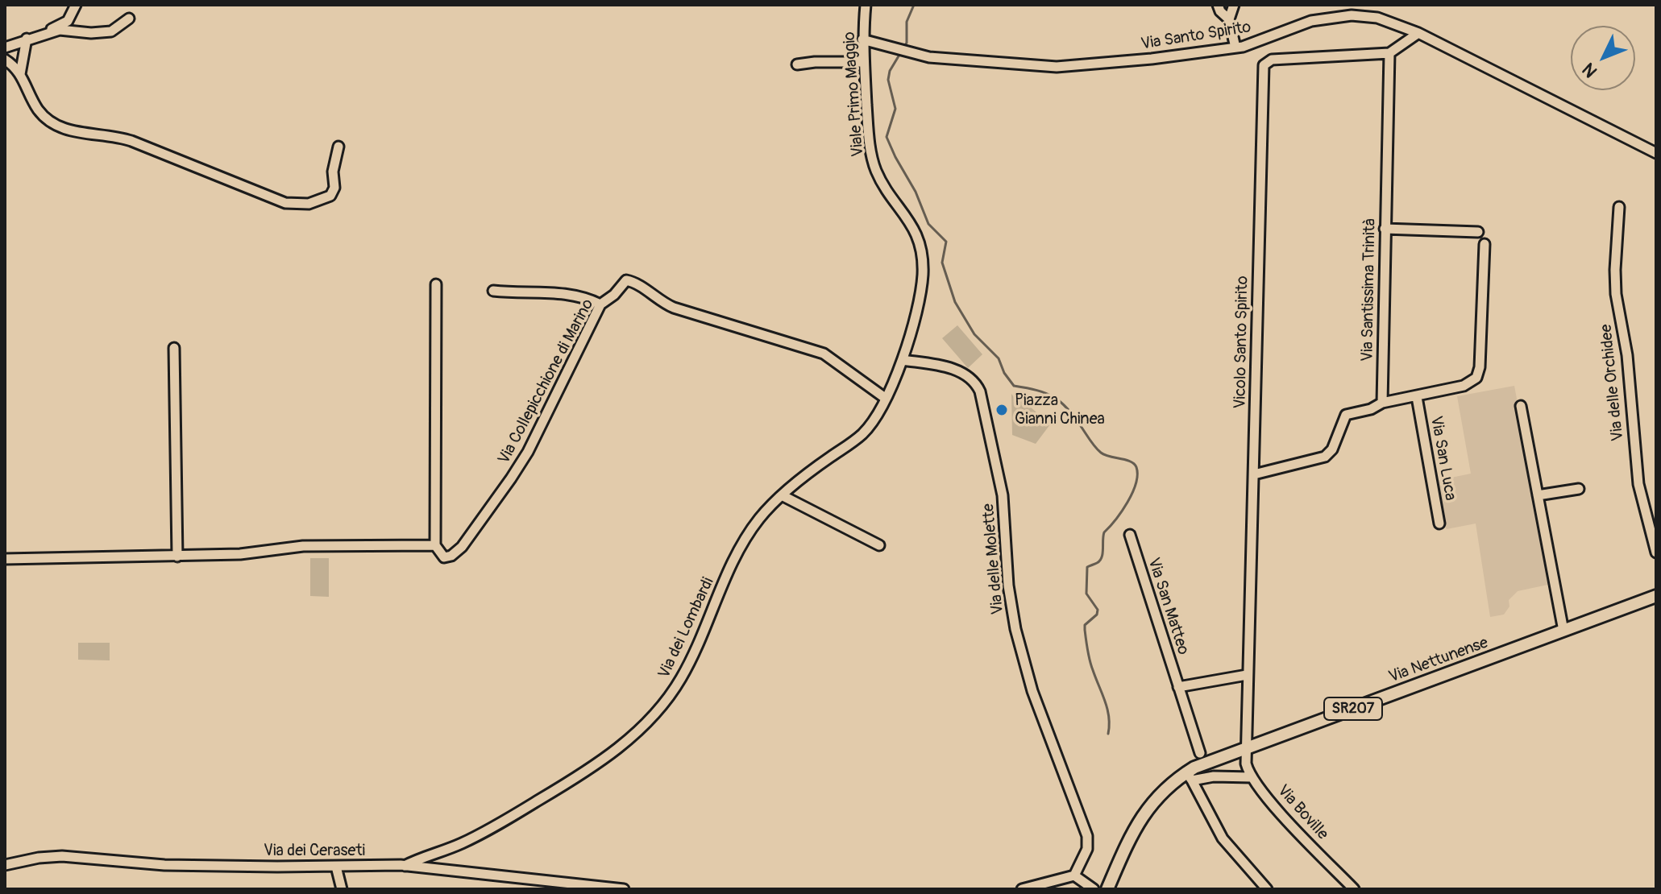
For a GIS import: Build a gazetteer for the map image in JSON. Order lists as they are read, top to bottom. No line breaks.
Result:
{"streets":{"main road":["Via Nettunense","SR207"],"street":["Via Santo Spirito","Viale Primo Maggio","Via Santissima Trinità","Vicolo Santo Spirito","Via Collepicchione di Marino","Via delle Orchidee","Via San Luca","Via delle Molette","Via San Matteo","Via dei Lombardi","Via Boville","Via dei Ceraseti"]},"crossings":[["Via Santo Spirito","Viale Primo Maggio"],["Viale Primo Maggio","Via delle Molette"],["Viale Primo Maggio","Via dei Lombardi"],["Via Santissima Trinità","Vicolo Santo Spirito"],["Vicolo Santo Spirito","Via Nettunense"],["Via Collepicchione di Marino","Via dei Lombardi"],["Via delle Molette","Via dei Lombardi"],["Via dei Lombardi","Via dei Ceraseti"]],"places":["Piazza Gianni Chinea"],"north":"bottom left"}
